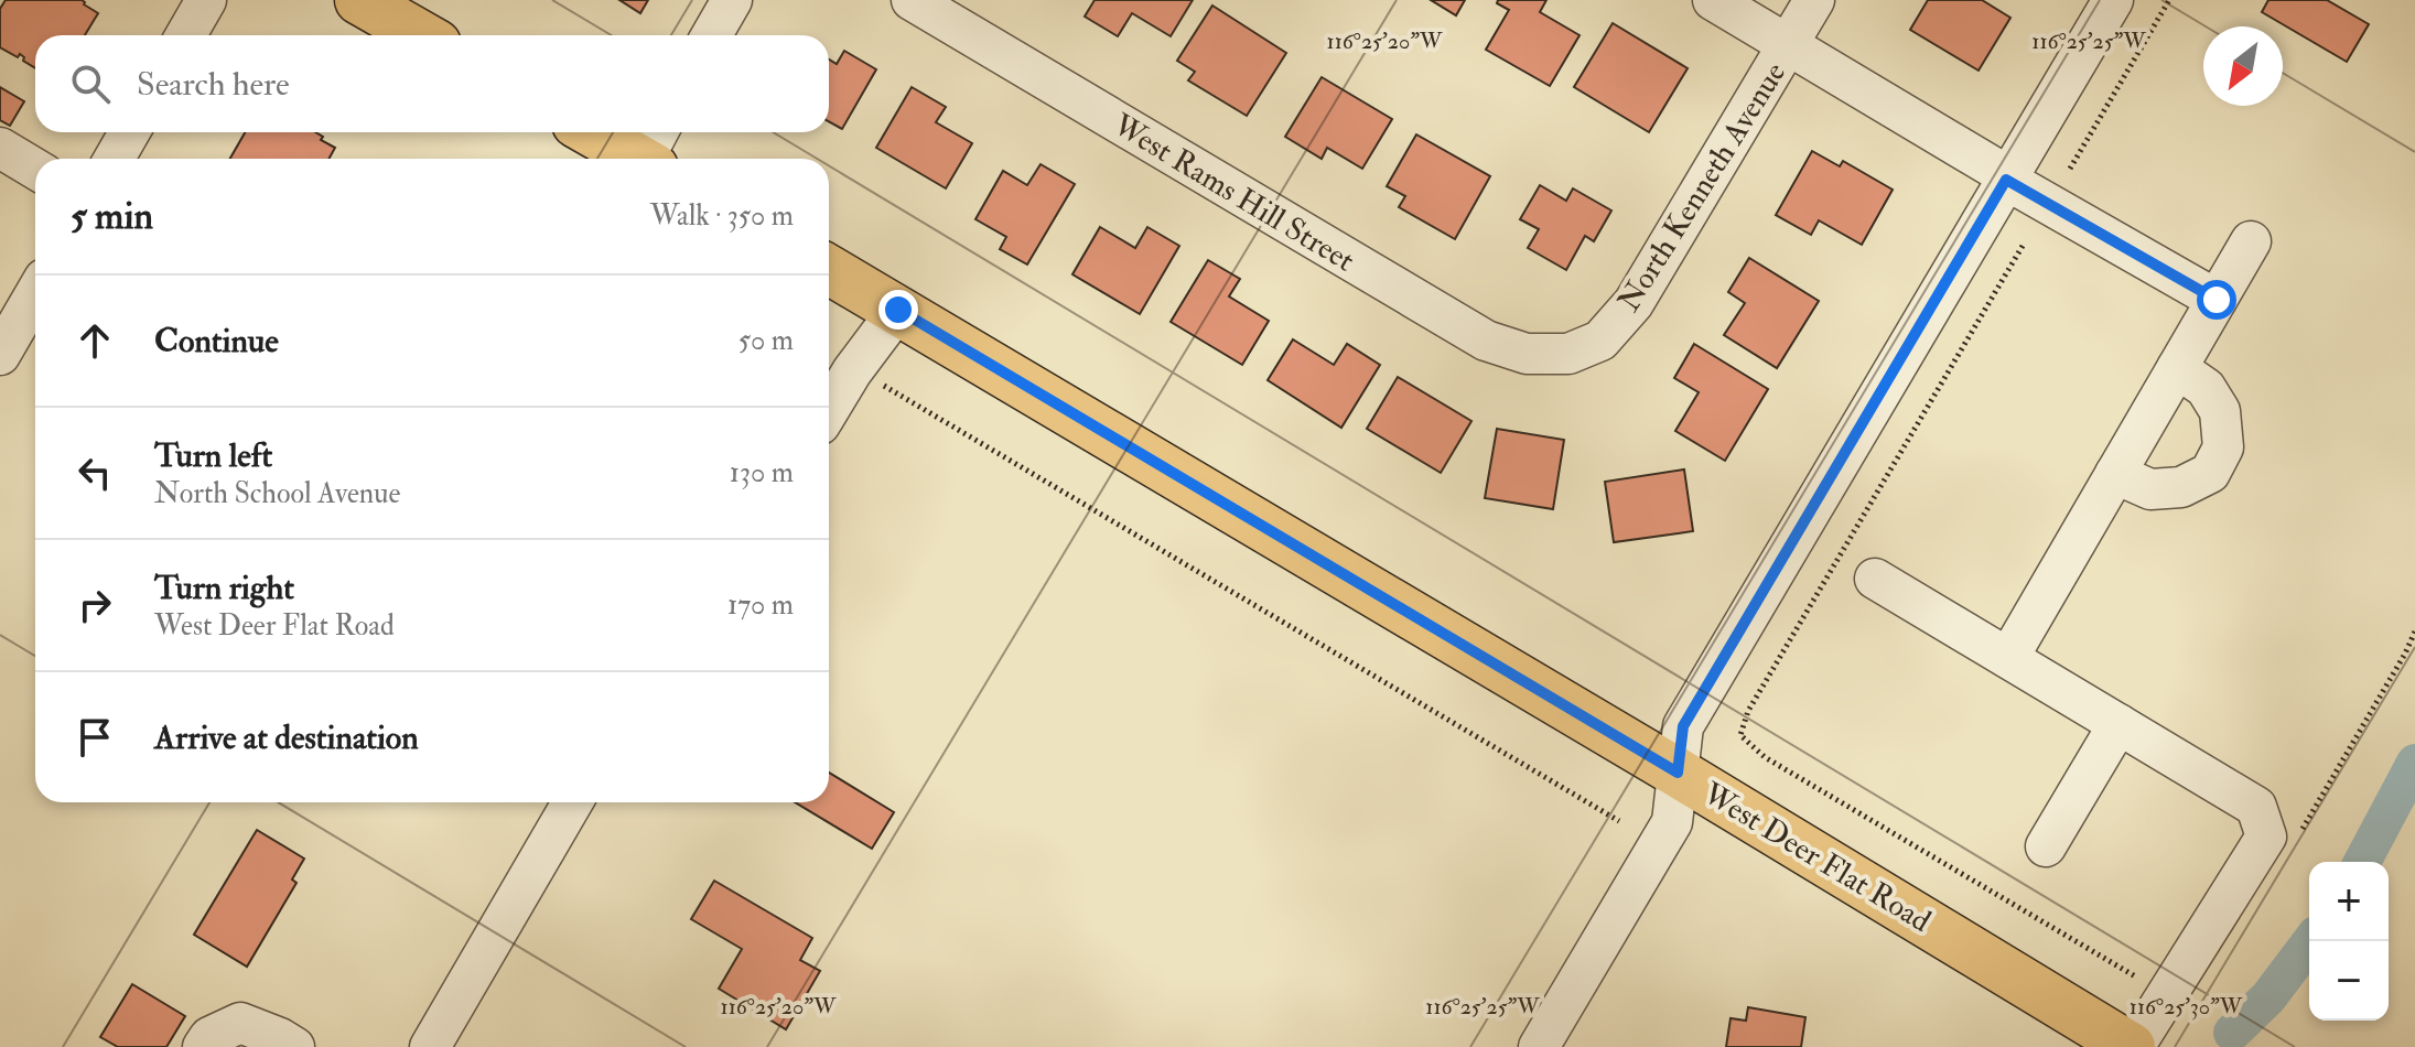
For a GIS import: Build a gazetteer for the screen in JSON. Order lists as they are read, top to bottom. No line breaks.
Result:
{"streets":{"main road":["West Deer Flat Road"],"street":["North Kenneth Avenue","West Rams Hill Street"]},"crossings":[["North Kenneth Avenue","West Rams Hill Street"]],"north":"bottom left","page":{"search":"Search here","heading":["5 min","Walk · 350 m"],"list":[["Continue","50 m"],["Turn left","North School Avenue","130 m"],["Turn right","West Deer Flat Road","170 m"],"Arrive at destination"],"map_buttons":["+","−"]},"coordinates":["116°25'20\"W","116°25'25\"W","116°25'30\"W"]}
